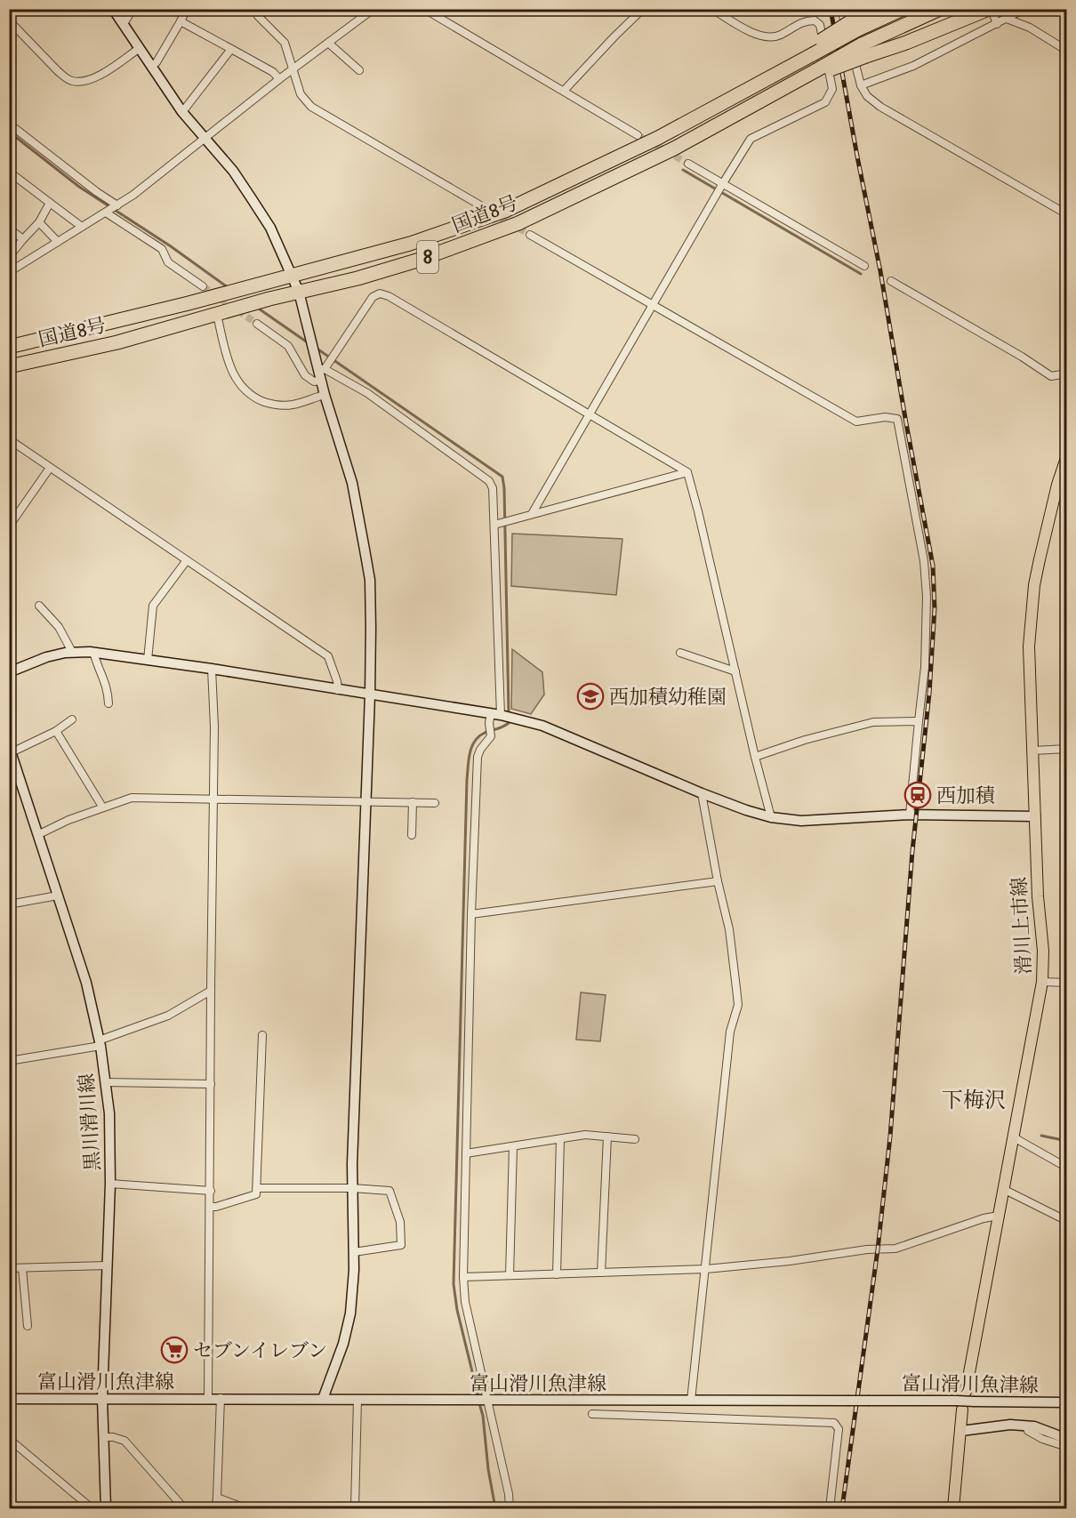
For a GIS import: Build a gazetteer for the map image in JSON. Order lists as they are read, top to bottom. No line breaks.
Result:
{"streets":{"highway":["国道8号","8"],"main road":["滑川上市線"],"street":["黒川滑川線","富山滑川魚津線"]},"crossings":[["国道8号","8"],["黒川滑川線","富山滑川魚津線"]],"districts":["下梅沢"],"places":{"school or university":["西加積幼稚園"],"station":["西加積"],"supermarket":["セブンイレブン"]}}
